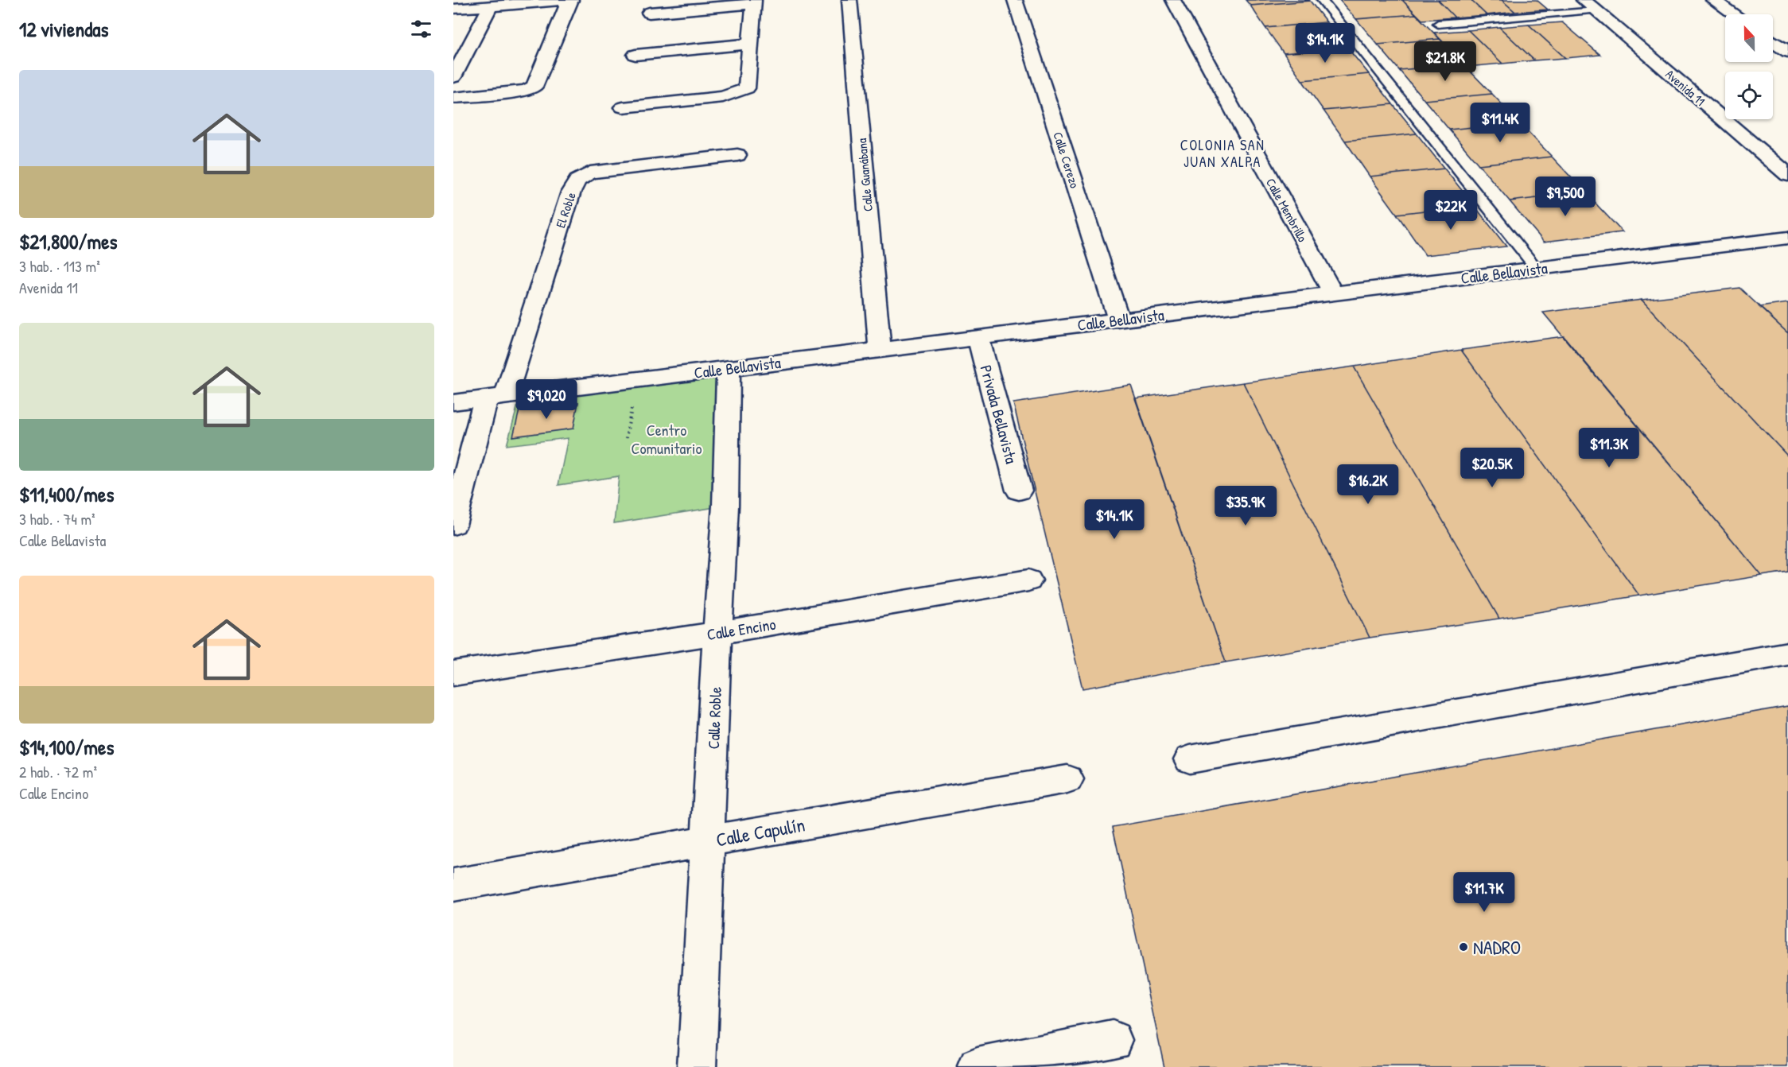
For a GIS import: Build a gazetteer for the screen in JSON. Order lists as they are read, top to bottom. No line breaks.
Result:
{"streets":{"street":["Avenida 11","Calle Cerezo","Calle Guanábana","El Roble","Calle Membrillo","Calle Bellavista","Privada Bellavista","Calle Encino","Calle Roble","Calle Capulín"]},"crossings":[["Calle Cerezo","Calle Bellavista"],["Calle Guanábana","Calle Bellavista"],["El Roble","Calle Bellavista"],["Calle Membrillo","Calle Bellavista"],["Calle Bellavista","Privada Bellavista"],["Calle Bellavista","Calle Roble"],["Calle Encino","Calle Roble"],["Calle Roble","Calle Capulín"]],"districts":["COLONIA SAN JUAN XALPA"],"parks":["Centro Comunitario"],"places":["NADRO"],"north":"top","page":{"heading":"12 viviendas","price":["$14.1K","$21.8K","$11.4K","$9,500","$22K","$9,020","$11.3K","$20.5K","$16.2K","$35.9K","$14.1K","$11.7K"],"list":[{"name":"$21,800/mes","note":"3 hab. · 113 m² · Avenida 11"},{"name":"$11,400/mes","note":"3 hab. · 74 m² · Calle Bellavista"},{"name":"$14,100/mes","note":"2 hab. · 72 m² · Calle Encino"}]}}
